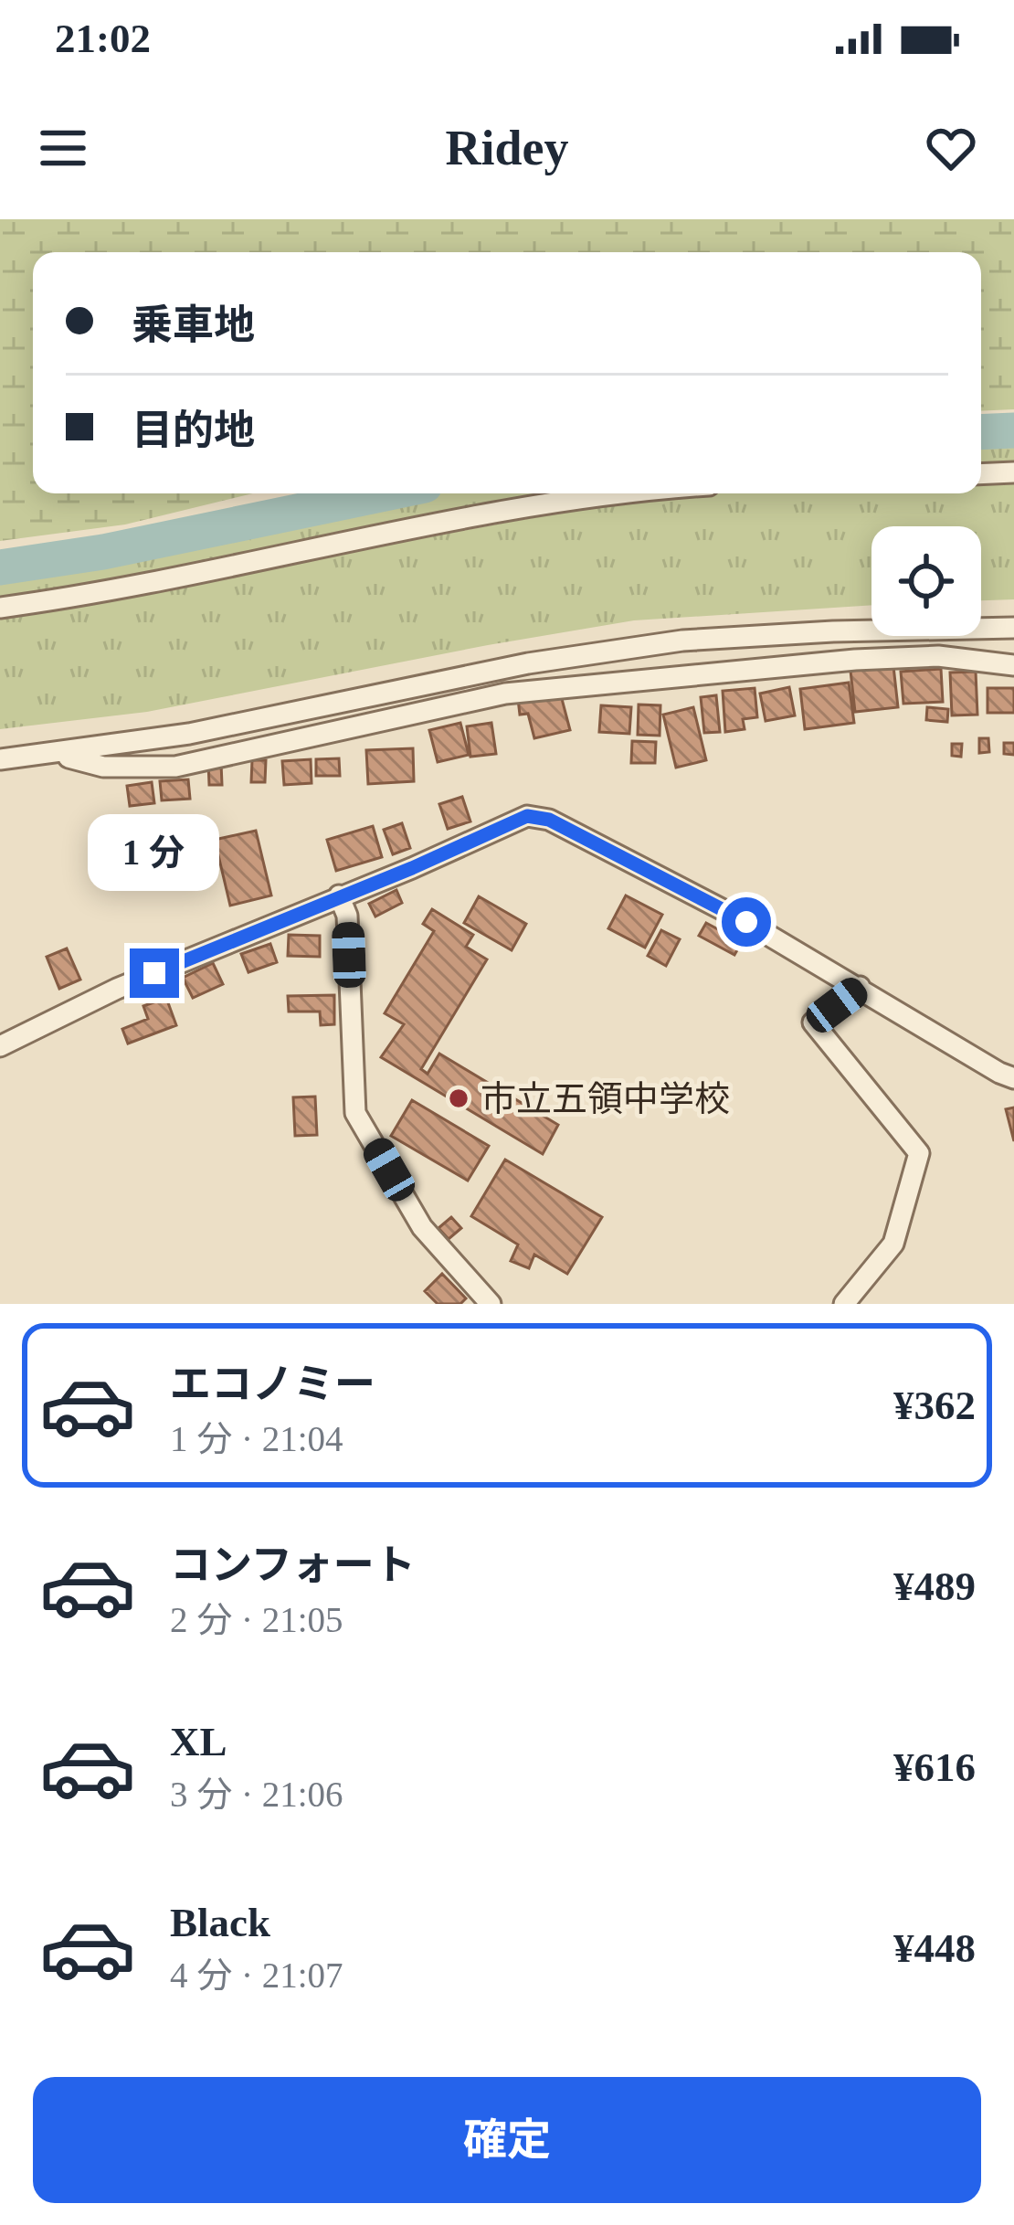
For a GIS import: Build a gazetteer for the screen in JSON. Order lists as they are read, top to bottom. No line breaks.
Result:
{"places":["市立五領中学校"],"page":{"status":"21:02","header":"Ridey","banner":["乗車地","目的地"],"bubble":"1 分","list":[{"name":"エコノミー","note":"1 分 · 21:04","value":"¥362"},{"name":"コンフォート","note":"2 分 · 21:05","value":"¥489"},{"name":"XL","note":"3 分 · 21:06","value":"¥616"},{"name":"Black","note":"4 分 · 21:07","value":"¥448"}],"buttons":"確定"}}
